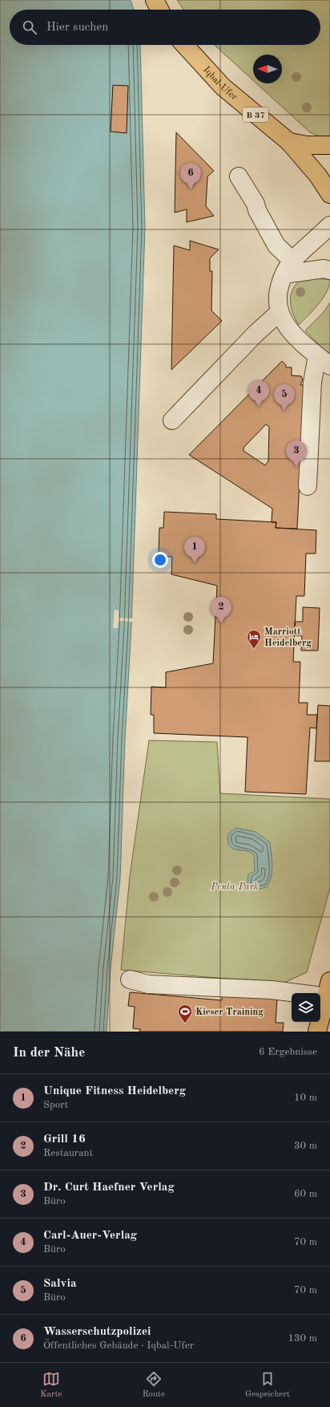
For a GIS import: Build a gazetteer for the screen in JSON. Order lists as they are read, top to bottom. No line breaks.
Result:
{"streets":{"main road":["Iqbal-Ufer","B 37"]},"parks":["Penta-Park"],"places":{"hotel":["Marriott Heidelberg"],"sports":["Kieser Training"]},"north":"left","page":{"search":"Hier suchen","pins":["6","4","5","3","1","2"],"heading":["In der Nähe","6 Ergebnisse"],"list":[{"mark":"1","name":"Unique Fitness Heidelberg","note":"Sport","value":"10 m"},{"mark":"2","name":"Grill 16","note":"Restaurant","value":"30 m"},{"mark":"3","name":"Dr. Curt Haefner Verlag","note":"Büro","value":"60 m"},{"mark":"4","name":"Carl-Auer-Verlag","note":"Büro","value":"70 m"},{"mark":"5","name":"Salvia","note":"Büro","value":"70 m"},{"mark":"6","name":"Wasserschutzpolizei","note":"Öffentliches Gebäude · Iqbal-Ufer","value":"130 m"}],"nav":["Karte","Route","Gespeichert"]}}
